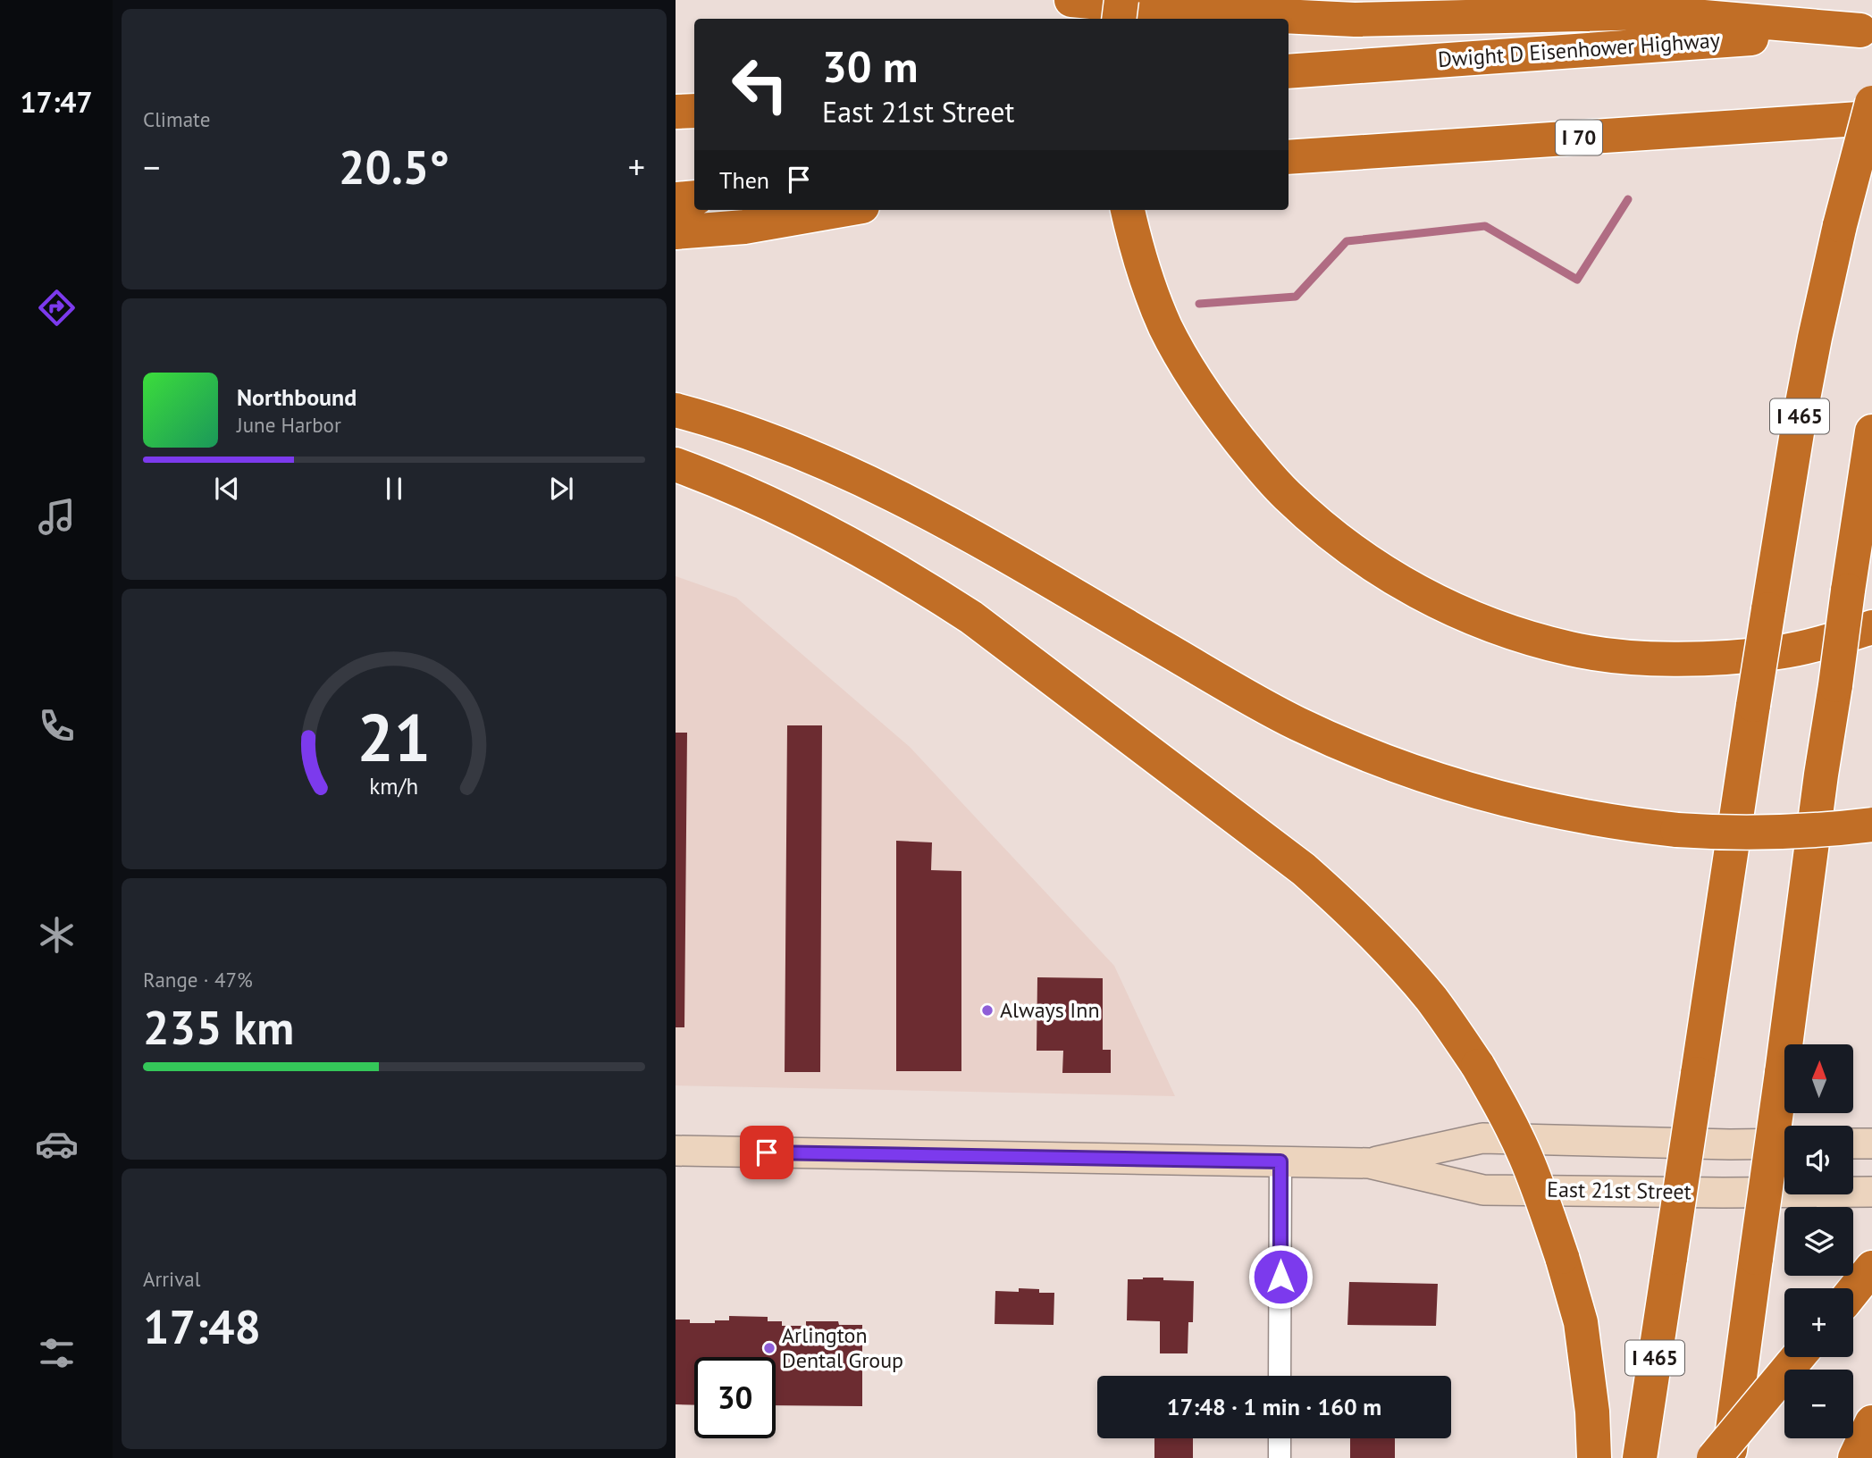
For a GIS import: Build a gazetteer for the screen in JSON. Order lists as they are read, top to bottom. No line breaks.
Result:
{"streets":{"highway":["Dwight D Eisenhower Highway","I 70","I 465"],"main road":["East 21st Street"]},"places":["Always Inn","Arlington Dental Group"],"north":"top","page":{"tabs":"17:47","tile":["Climate",["Range · 47%","235 km"],["Arrival","17:48"]],"turn":["30 m","East 21st Street"],"heat":["−","20.5°","+"],"then":"Then","song":["Northbound","June Harbor"],"map_buttons":["+","−"],"limit":"30","trip":"17:48 · 1 min · 160 m","gauge":["21","km/h"]}}
